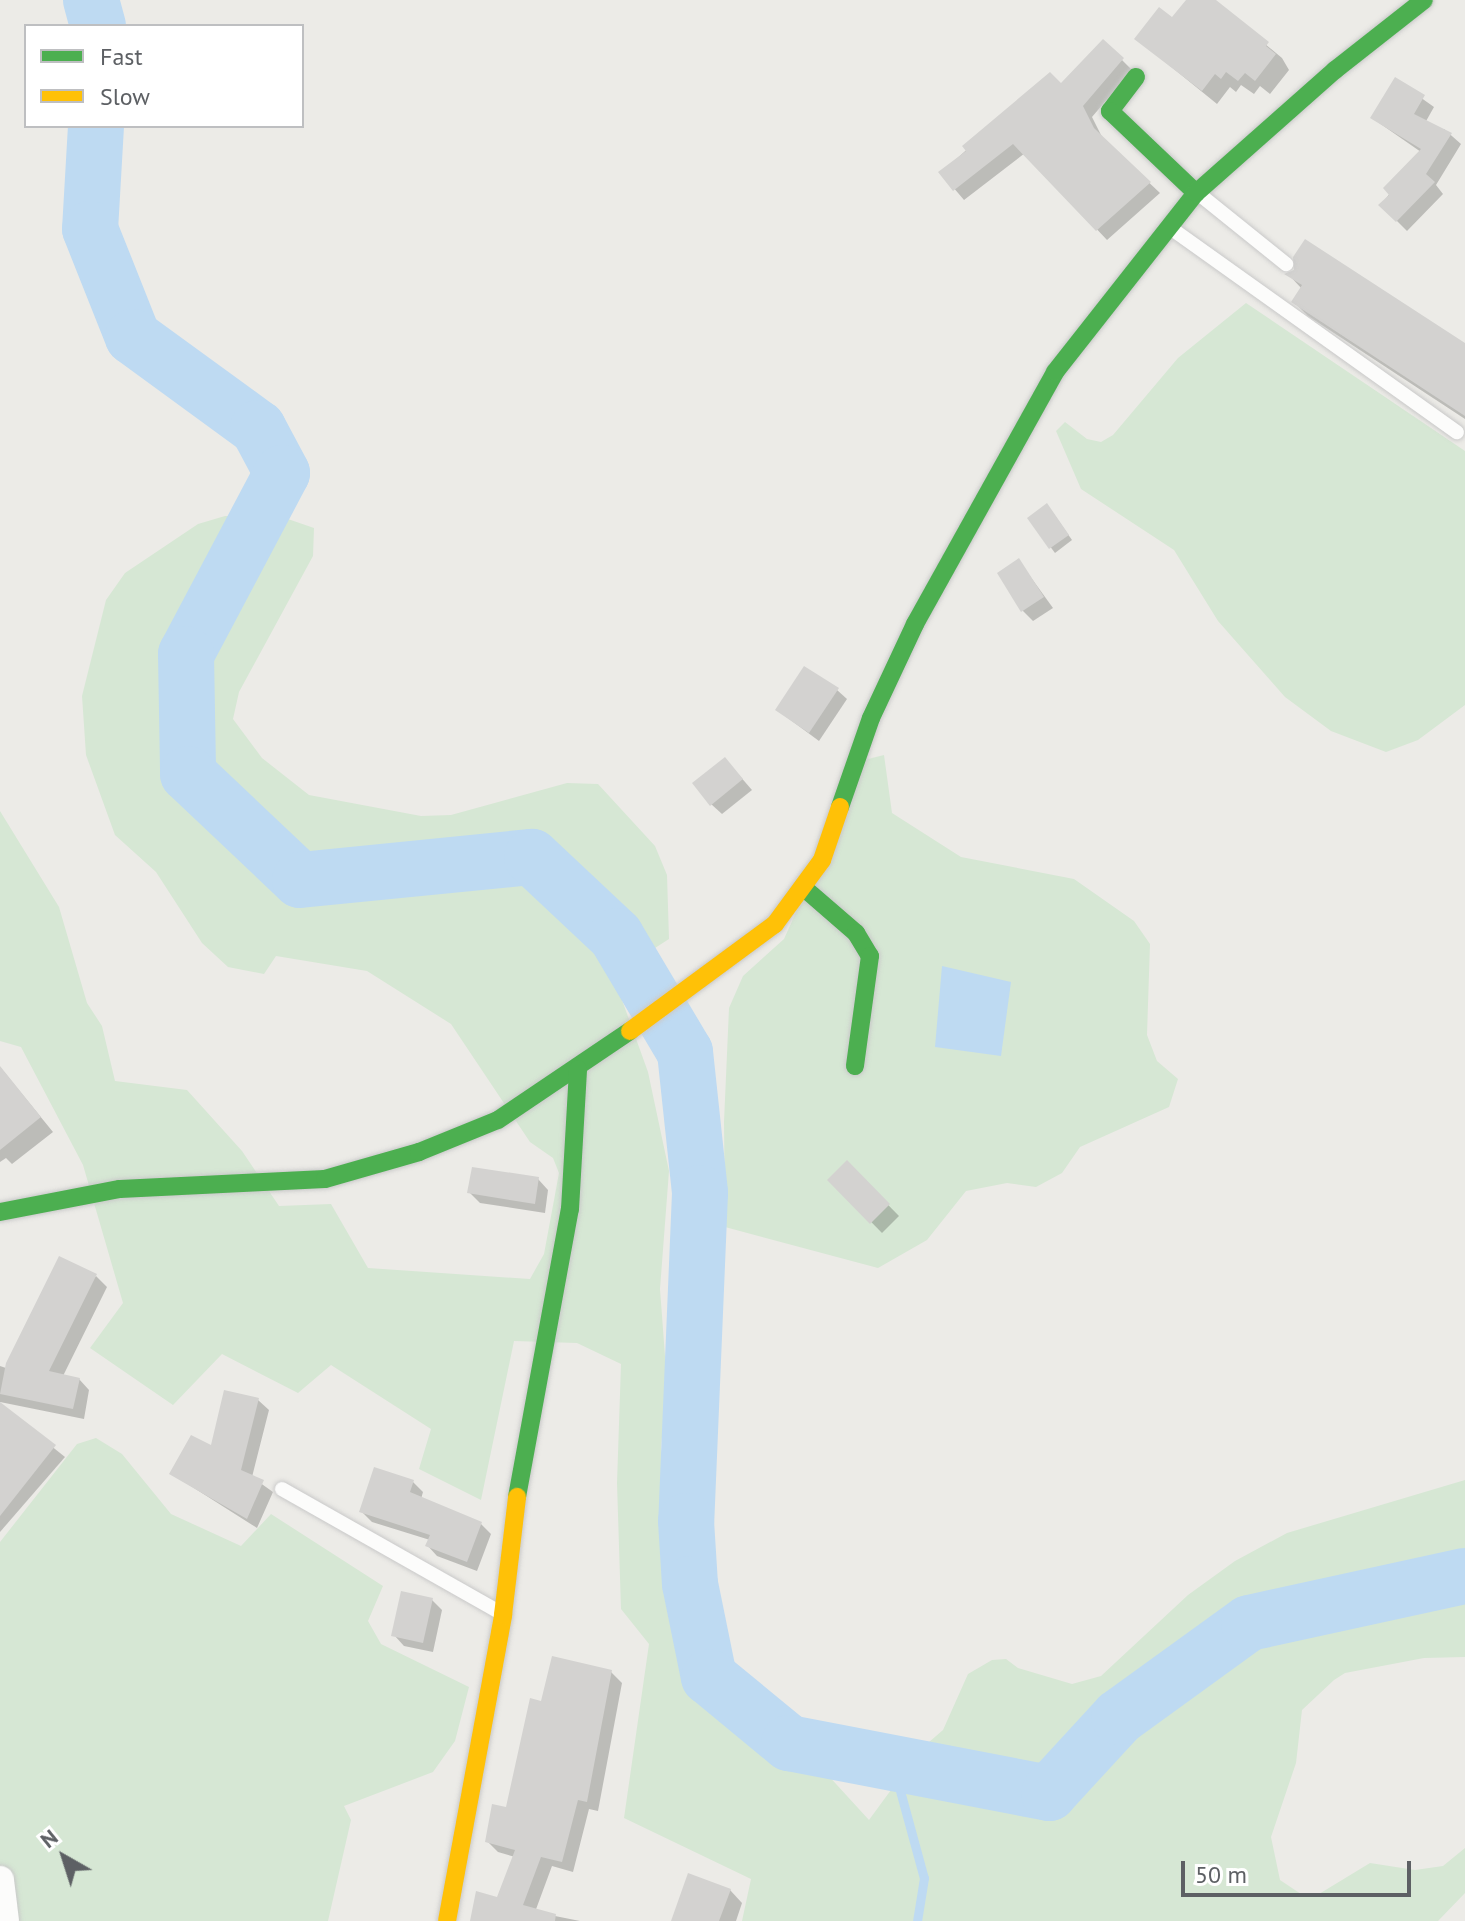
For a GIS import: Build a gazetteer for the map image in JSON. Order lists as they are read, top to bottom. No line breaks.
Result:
{"legend":["Fast","Slow"],"scale_bar":"50 m","north":"top left"}
